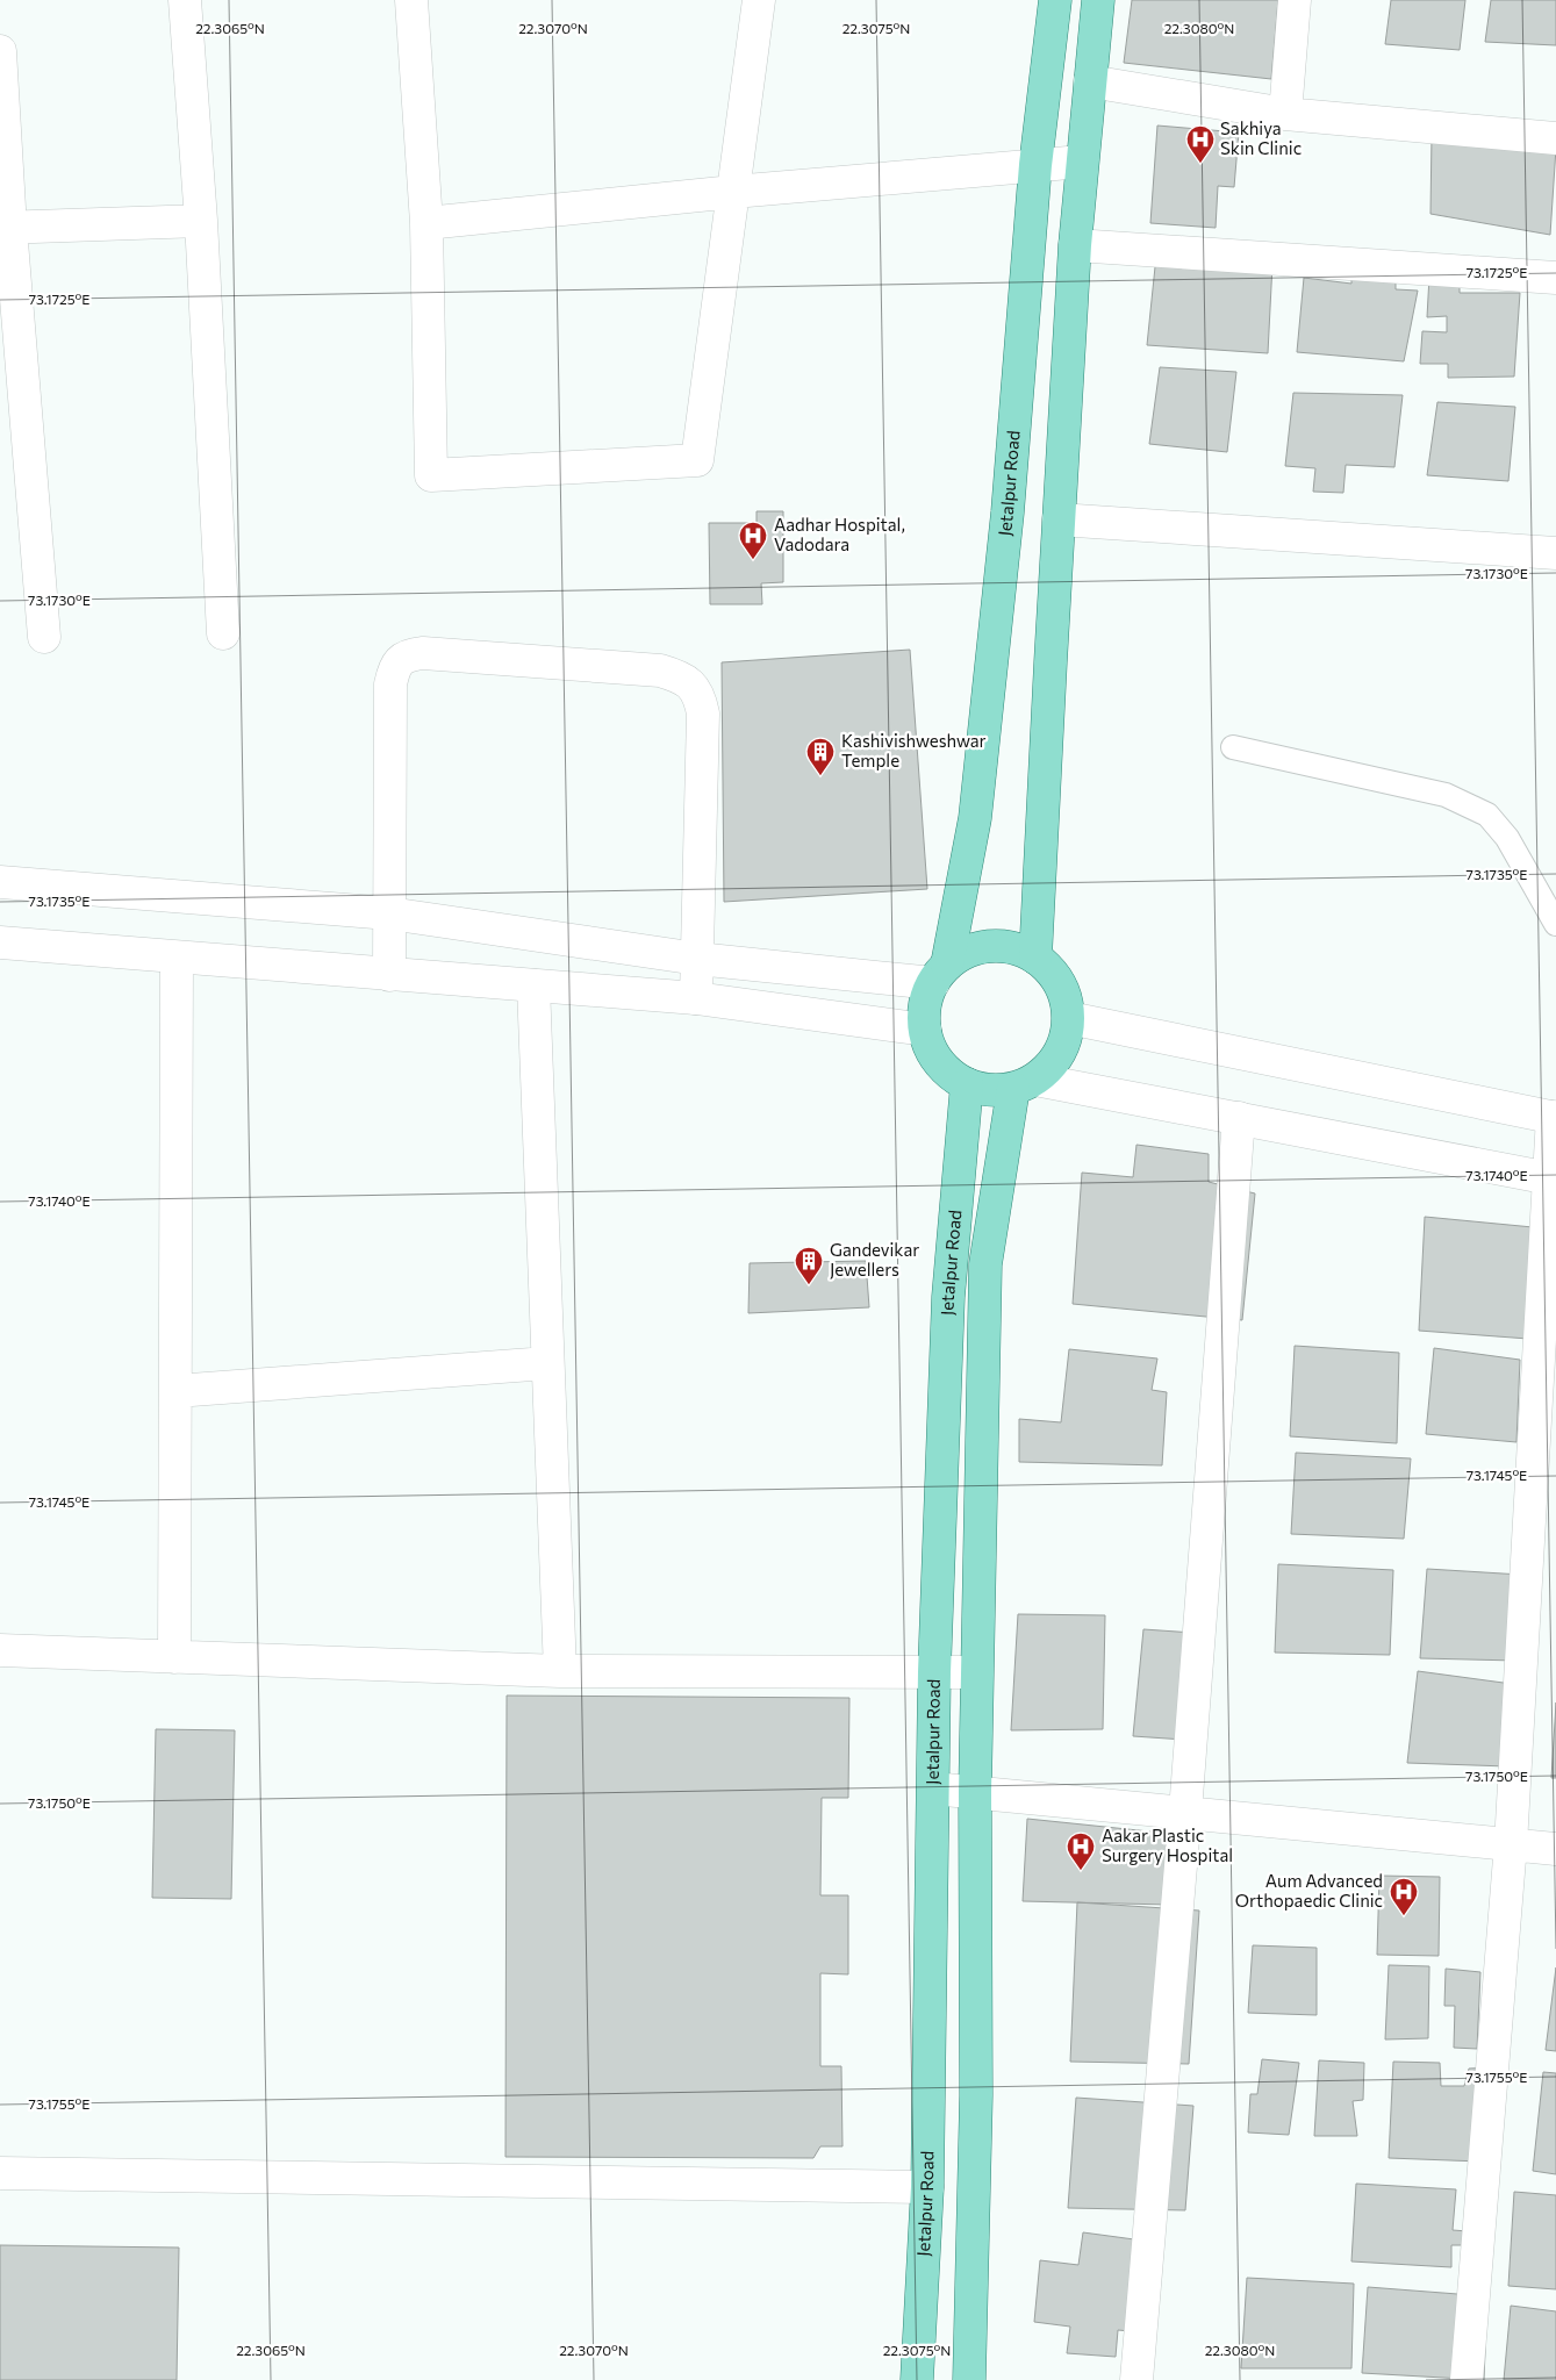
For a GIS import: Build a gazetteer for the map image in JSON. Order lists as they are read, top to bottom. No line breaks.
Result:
{"streets":{"main road":["Jetalpur Road"]},"places":{"hospital":["Sakhiya Skin Clinic","Aadhar Hospital, Vadodara","Aakar Plastic Surgery Hospital","Aum Advanced Orthopaedic Clinic"],"building":["Kashivishweshwar Temple","Gandevikar Jewellers"]},"coordinates":["22.3065°N","22.3070°N","22.3075°N","22.3080°N","73.1725°E","73.1730°E","73.1735°E","73.1740°E","73.1745°E","73.1750°E","73.1755°E"]}
